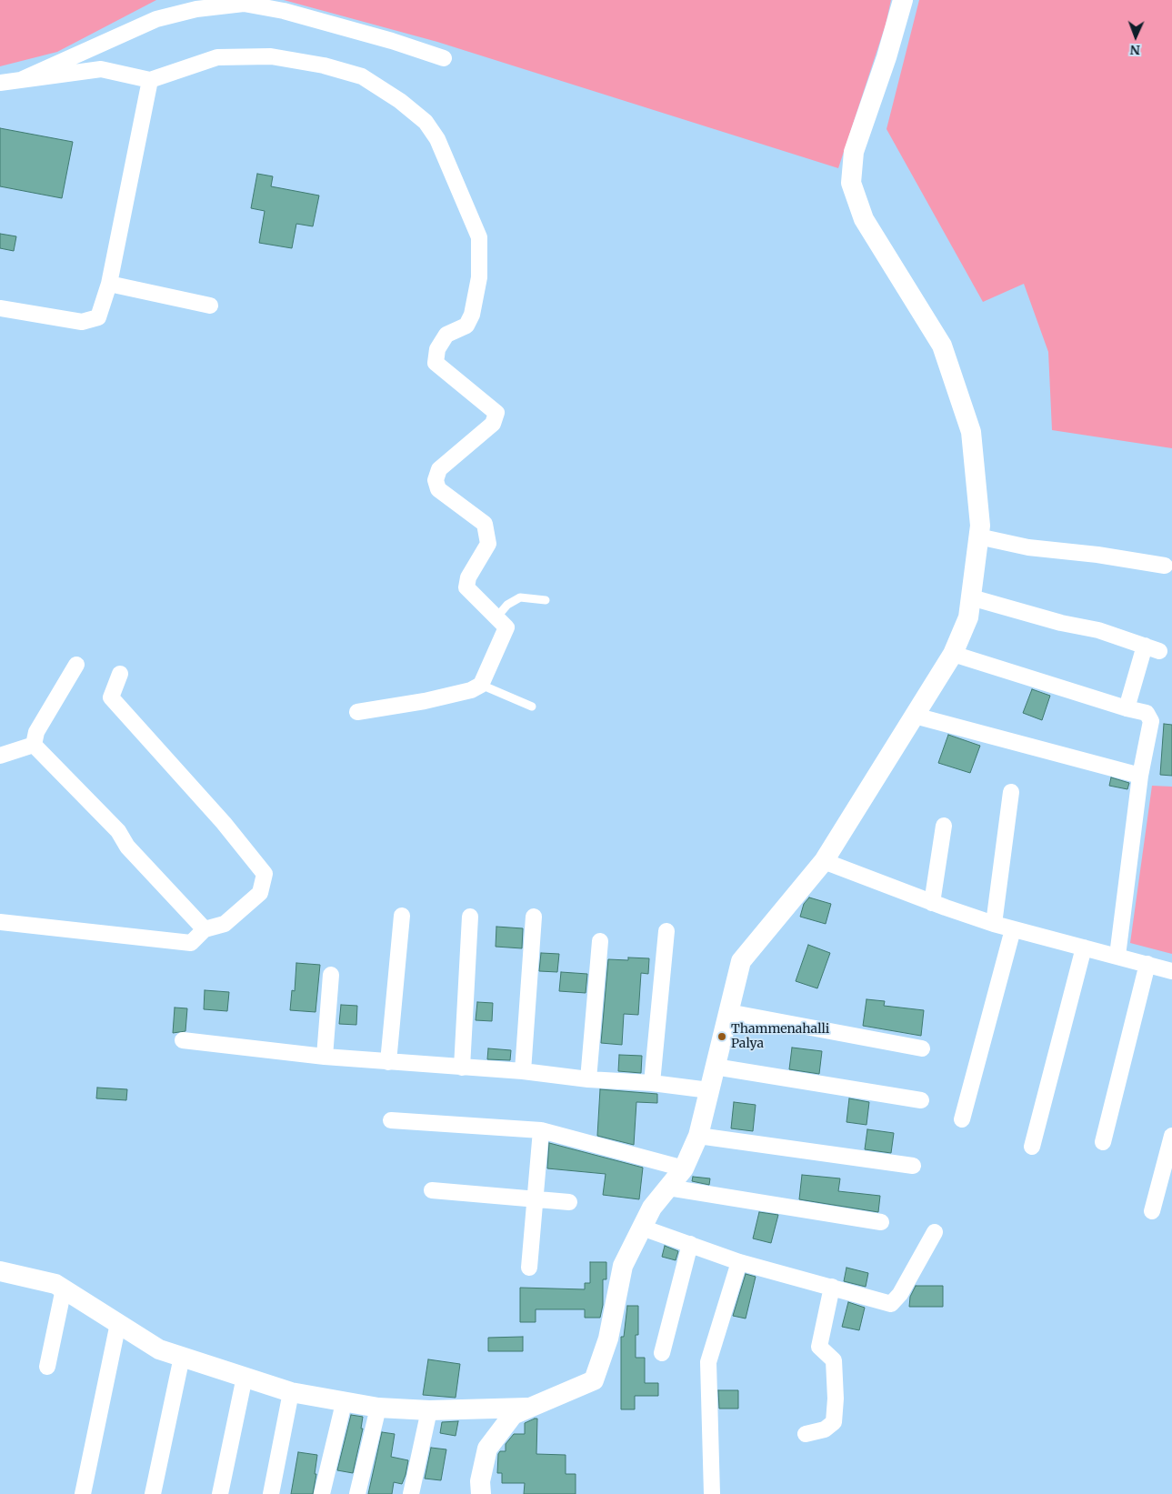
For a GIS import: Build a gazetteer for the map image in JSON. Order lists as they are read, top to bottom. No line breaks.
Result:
{"places":["Thammenahalli Palya"],"north":"bottom"}
